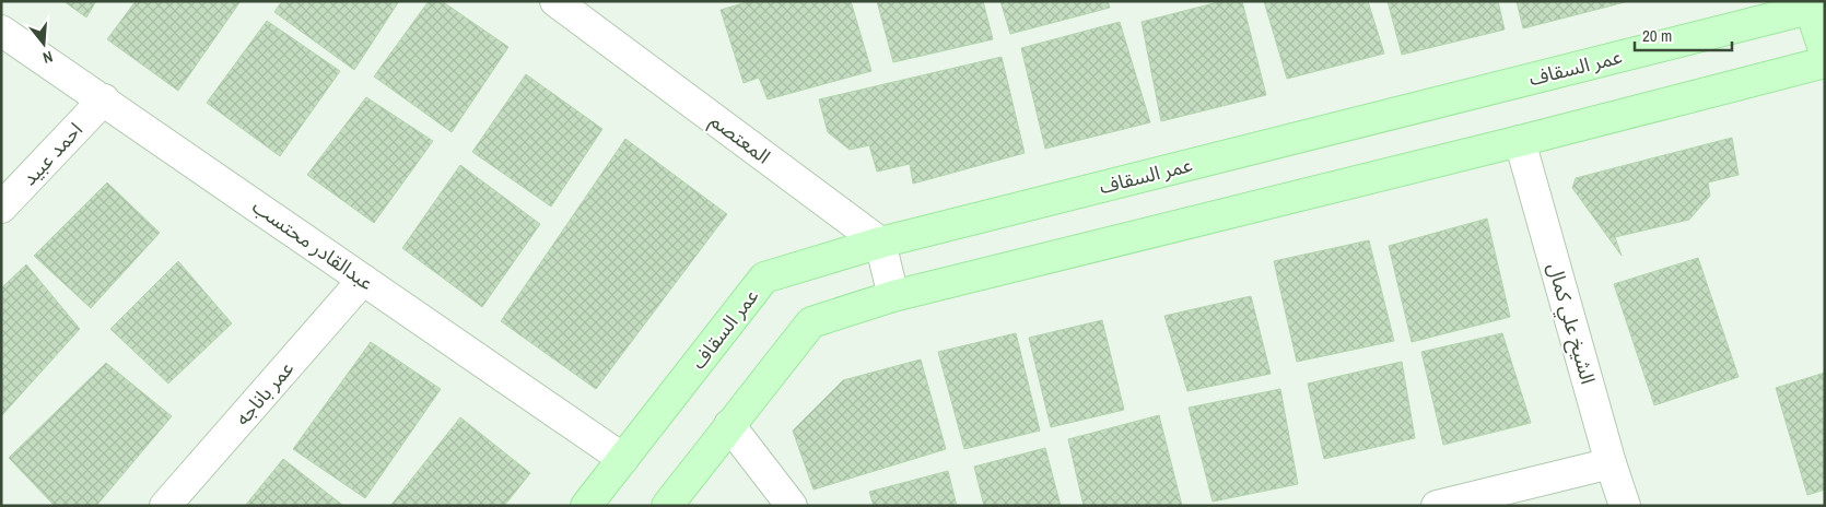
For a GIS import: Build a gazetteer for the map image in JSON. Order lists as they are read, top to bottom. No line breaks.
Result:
{"streets":{"street":["عمر السقاف","المعتصم","احمد عبيد","عبدالقادر محتسب","الشيخ علي كمال","عمر باناجه"]},"crossings":[["عمر السقاف","المعتصم"],["عمر السقاف","عبدالقادر محتسب"],["احمد عبيد","عبدالقادر محتسب"],["عبدالقادر محتسب","عمر باناجه"]],"scale_bar":"20 m","north":"bottom"}
